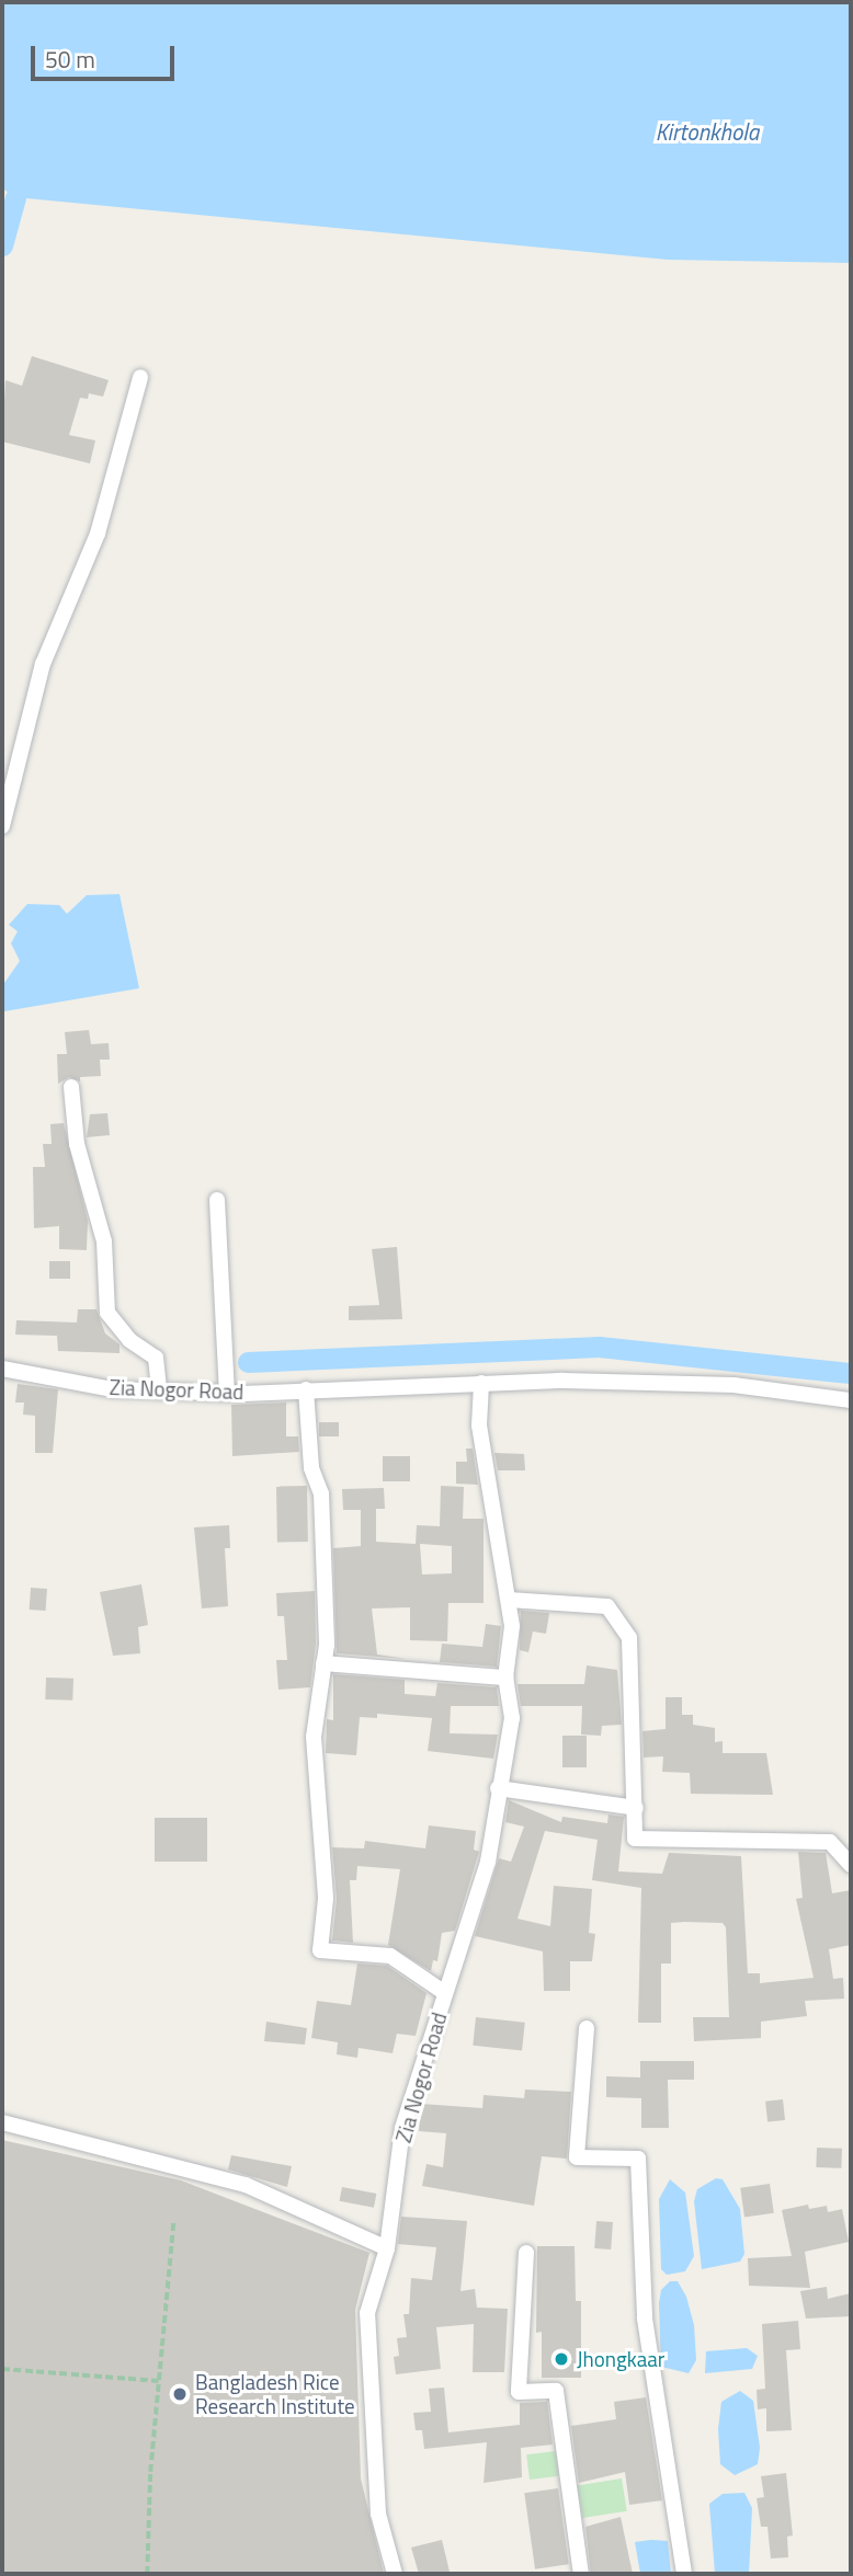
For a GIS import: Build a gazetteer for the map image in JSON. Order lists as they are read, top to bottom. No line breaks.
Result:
{"streets":{"street":["Zia Nogor Road"]},"water":["Kirtonkhola"],"places":["Jhongkaar","Bangladesh Rice Research Institute"],"scale_bar":"50 m"}
